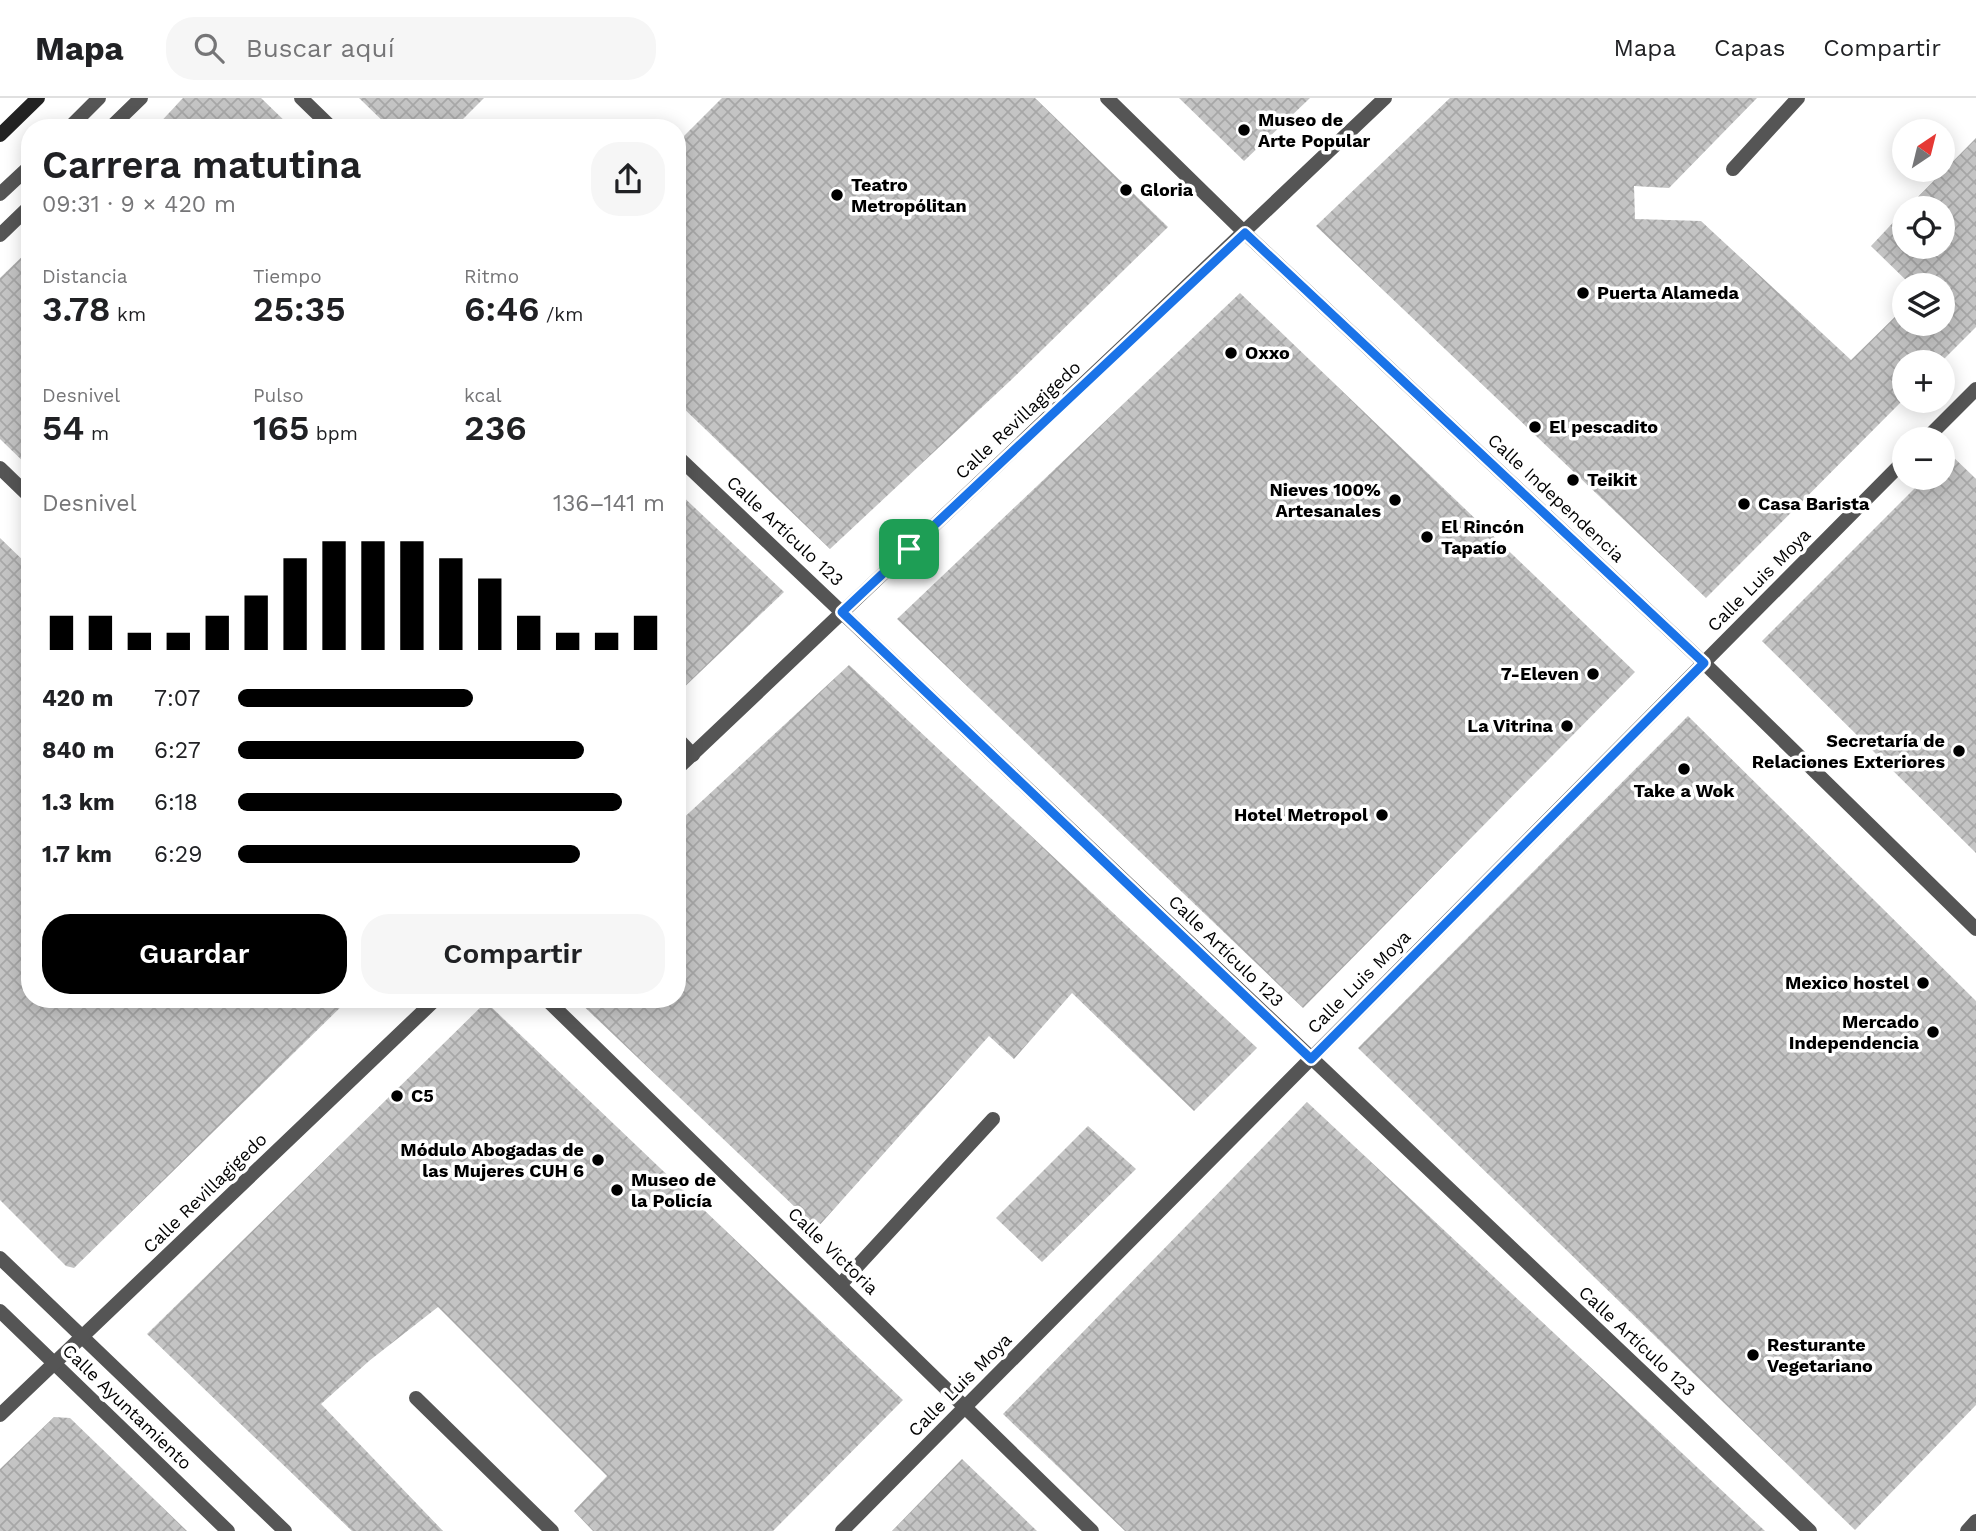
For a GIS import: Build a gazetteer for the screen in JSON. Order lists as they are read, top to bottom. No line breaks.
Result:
{"streets":{"street":["Calle Revillagigedo","Calle Independencia","Calle Artículo 123","Calle Luis Moya","Calle Victoria","Calle Ayuntamiento"]},"crossings":[["Calle Revillagigedo","Calle Independencia"],["Calle Revillagigedo","Calle Artículo 123"],["Calle Revillagigedo","Calle Ayuntamiento"],["Calle Independencia","Calle Luis Moya"],["Calle Artículo 123","Calle Luis Moya"],["Calle Luis Moya","Calle Victoria"]],"places":["Museo de Arte Popular","Gloria","Teatro Metropólitan","Puerta Alameda","Oxxo","El pescadito","Teikit","Nieves 100% Artesanales","Casa Barista","El Rincón Tapatío","7-Eleven","La Vitrina","Secretaría de Relaciones Exteriores","Take a Wok","Hotel Metropol","Mexico hostel","Mercado Independencia","C5","Módulo Abogadas de las Mujeres CUH 6","Museo de la Policía","Resturante Vegetariano"],"north":"top right","page":{"header":"Mapa","search":"Buscar aquí","nav":["Mapa","Capas","Compartir"],"map_buttons":["+","−"],"heading":["Carrera matutina","09:31 · 9 × 420 m"],"stats":[["Distancia","3.78 km"],["Tiempo","25:35"],["Ritmo","6:46 /km"],["Desnivel","54 m"],["Pulso","165 bpm"],["kcal","236"]],"chart":["Desnivel","136–141 m"],"list":[{"name":"420 m","note":"7:07"},{"name":"840 m","note":"6:27"},{"name":"1.3 km","note":"6:18"},{"name":"1.7 km","note":"6:29"}],"buttons":["Guardar","Compartir"]}}
